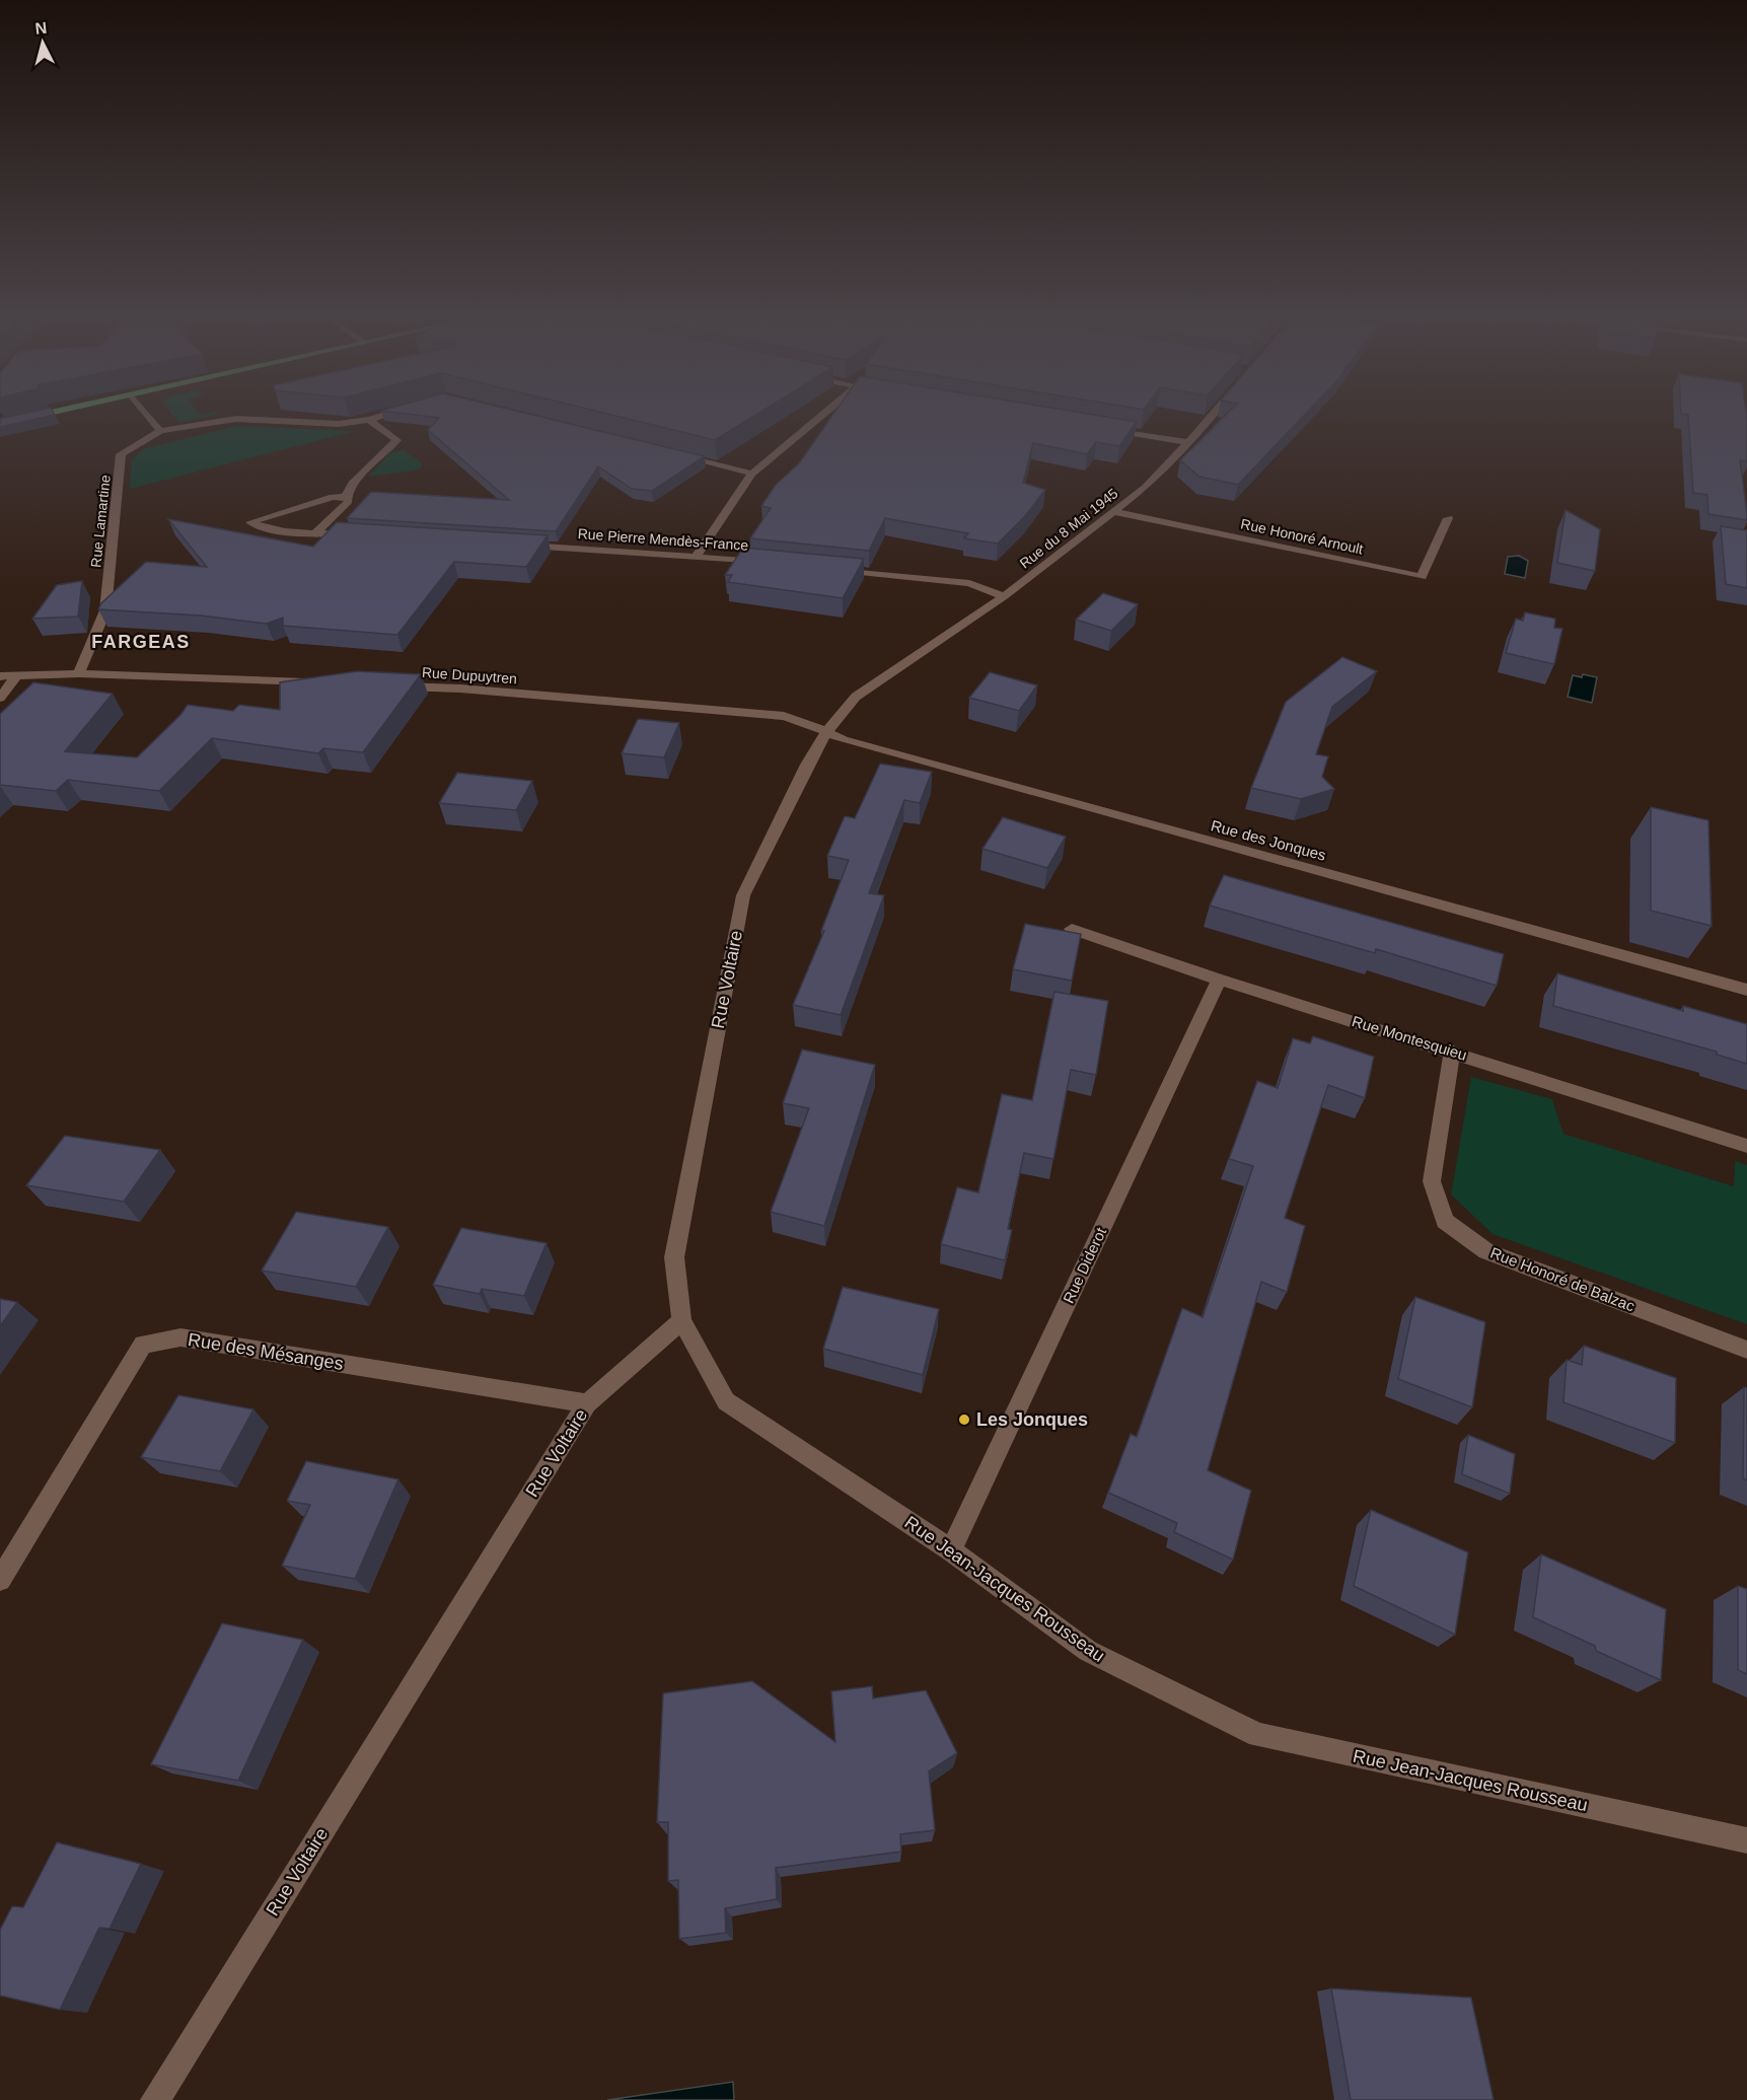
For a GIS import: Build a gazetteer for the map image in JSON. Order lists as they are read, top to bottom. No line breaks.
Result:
{"streets":{"street":["Rue Lamartine","Rue du 8 Mai 1945","Rue Honoré Arnoult","Rue Pierre Mendès-France","Rue Dupuytren","Rue des Jonques","Rue Voltaire","Rue Montesquieu","Rue Diderot","Rue Honoré de Balzac","Rue des Mésanges","Rue Jean-Jacques Rousseau"]},"crossings":[["Rue du 8 Mai 1945","Rue Honoré Arnoult"],["Rue du 8 Mai 1945","Rue des Jonques"],["Rue du 8 Mai 1945","Rue Voltaire"],["Rue Dupuytren","Rue des Jonques"],["Rue des Jonques","Rue Voltaire"],["Rue Voltaire","Rue des Mésanges"],["Rue Voltaire","Rue Jean-Jacques Rousseau"],["Rue Montesquieu","Rue Diderot"],["Rue Montesquieu","Rue Honoré de Balzac"],["Rue Diderot","Rue Jean-Jacques Rousseau"]],"districts":["FARGEAS"],"places":["Les Jonques"],"north":"top"}
